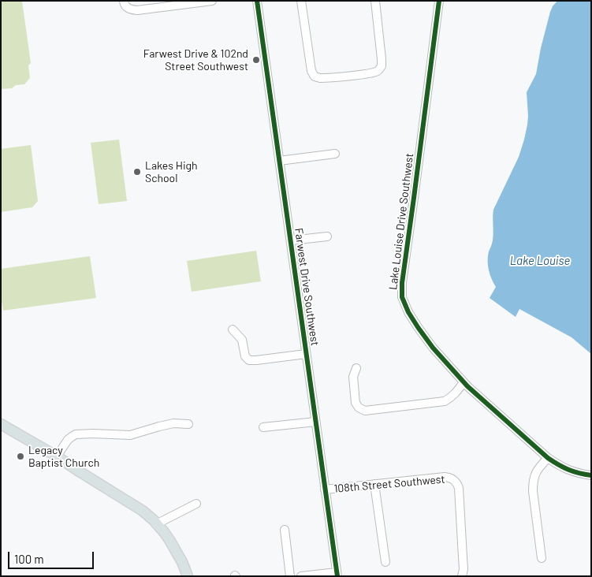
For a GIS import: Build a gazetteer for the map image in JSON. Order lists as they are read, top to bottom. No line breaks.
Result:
{"streets":{"street":["Lake Louise Drive Southwest","Farwest Drive Southwest","108th Street Southwest"]},"crossings":[["Farwest Drive Southwest","108th Street Southwest"]],"water":["Lake Louise"],"places":["Farwest Drive & 102nd Street Southwest","Lakes High School","Legacy Baptist Church"],"scale_bar":"100 m"}
